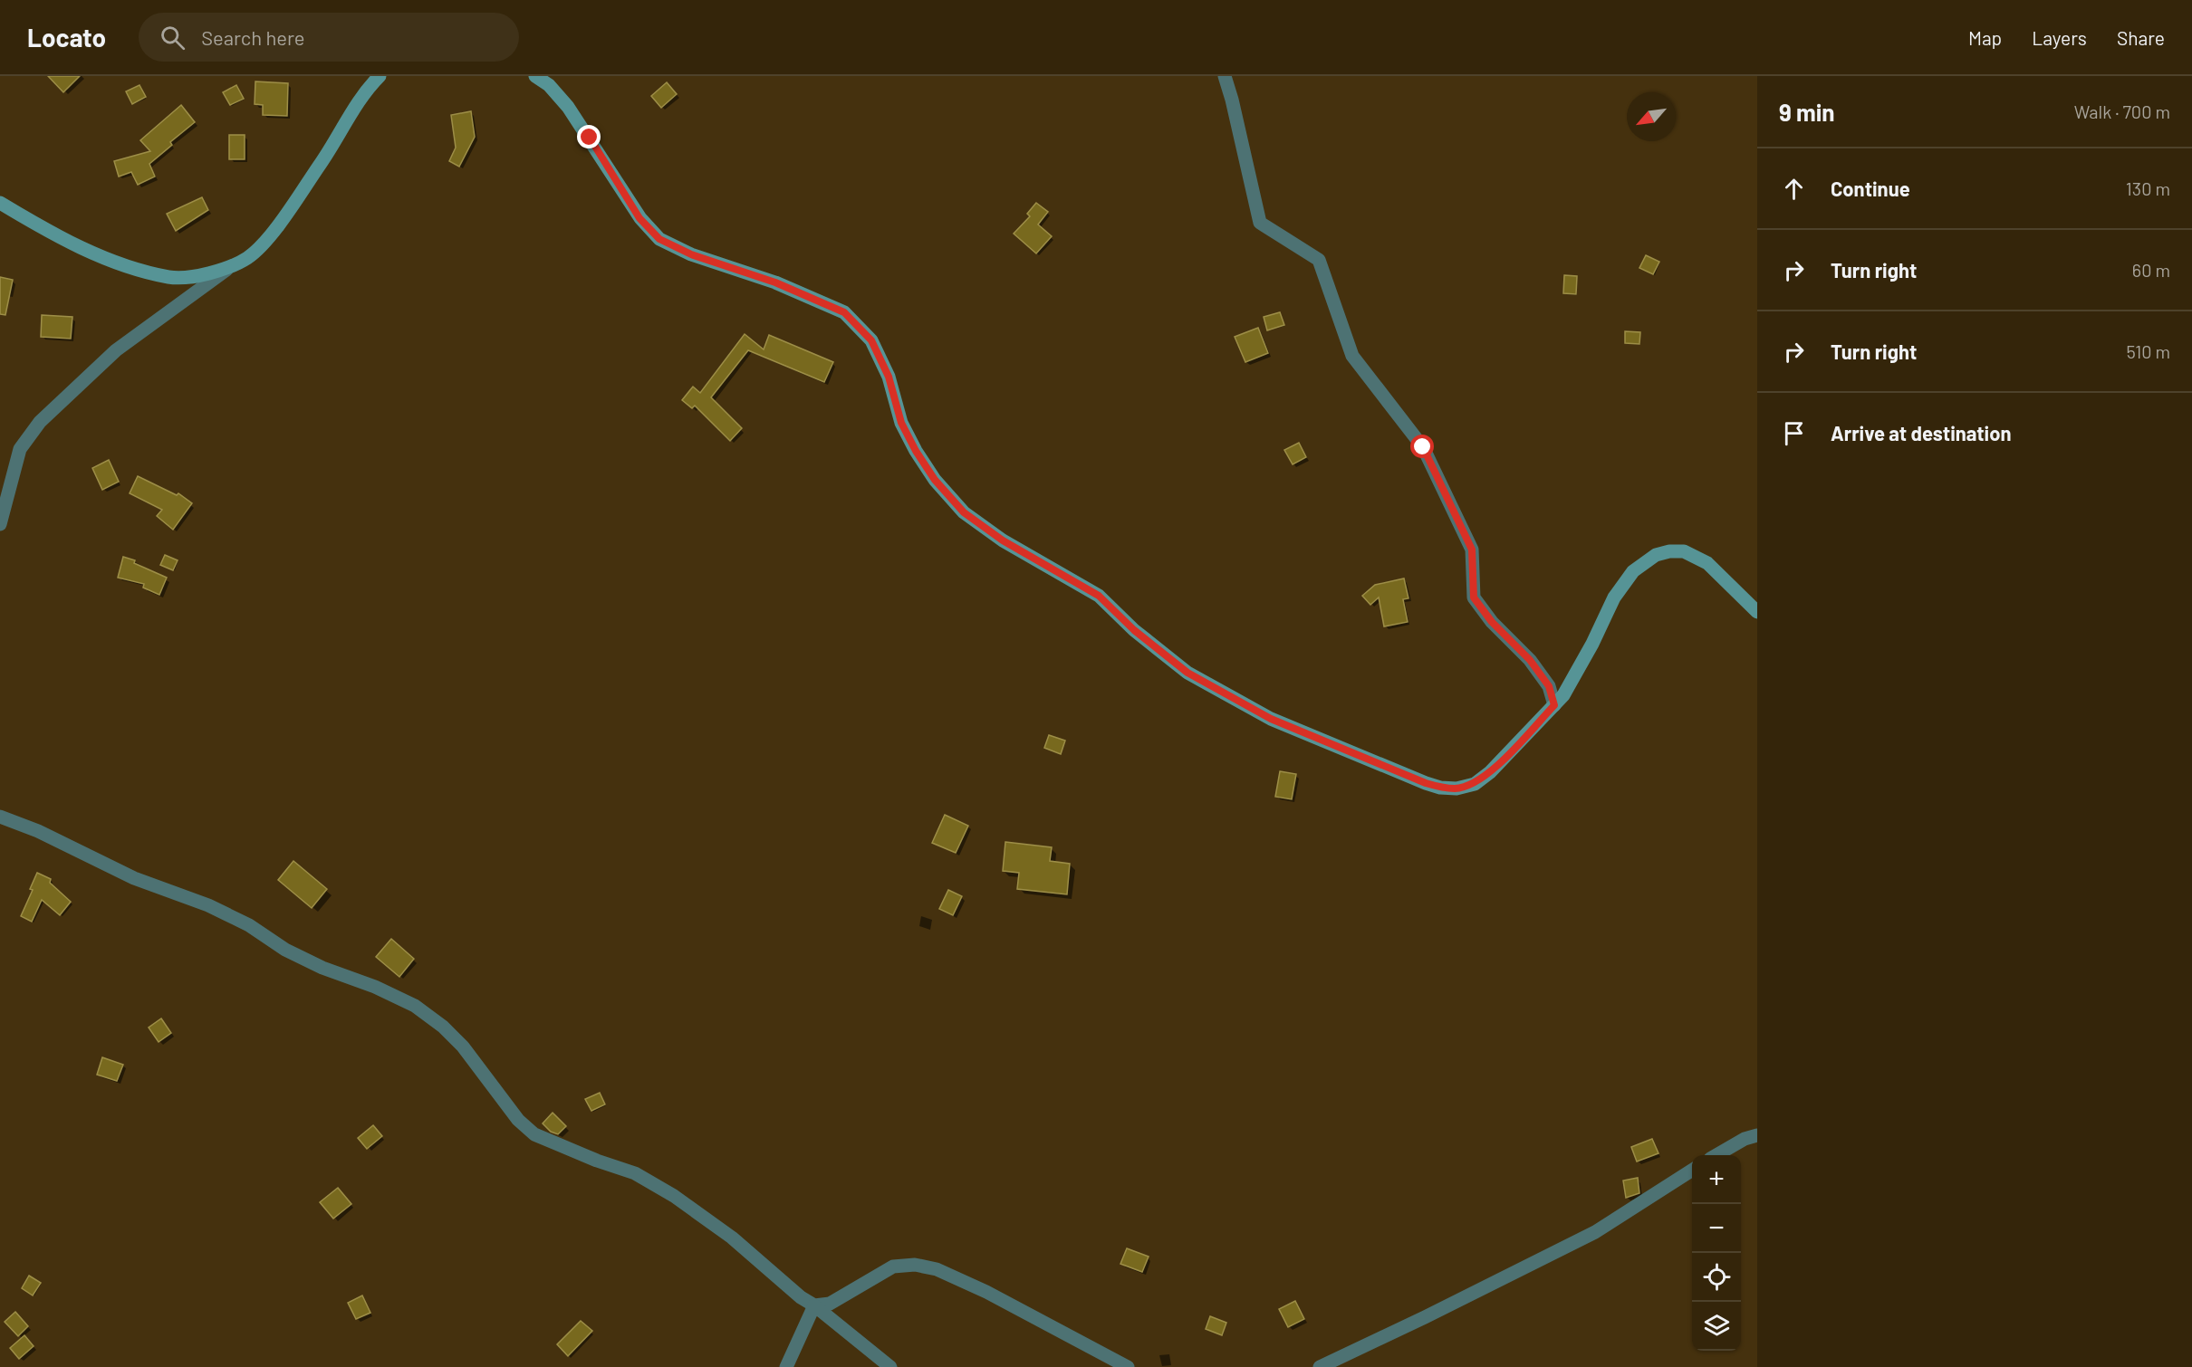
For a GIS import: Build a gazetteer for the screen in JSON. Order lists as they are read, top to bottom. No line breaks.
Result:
{"north":"bottom left","page":{"header":"Locato","search":"Search here","nav":["Map","Layers","Share"],"heading":["9 min","Walk · 700 m"],"list":[["Continue","130 m"],["Turn right","60 m"],["Turn right","510 m"],"Arrive at destination"],"map_buttons":["+","−"]}}
